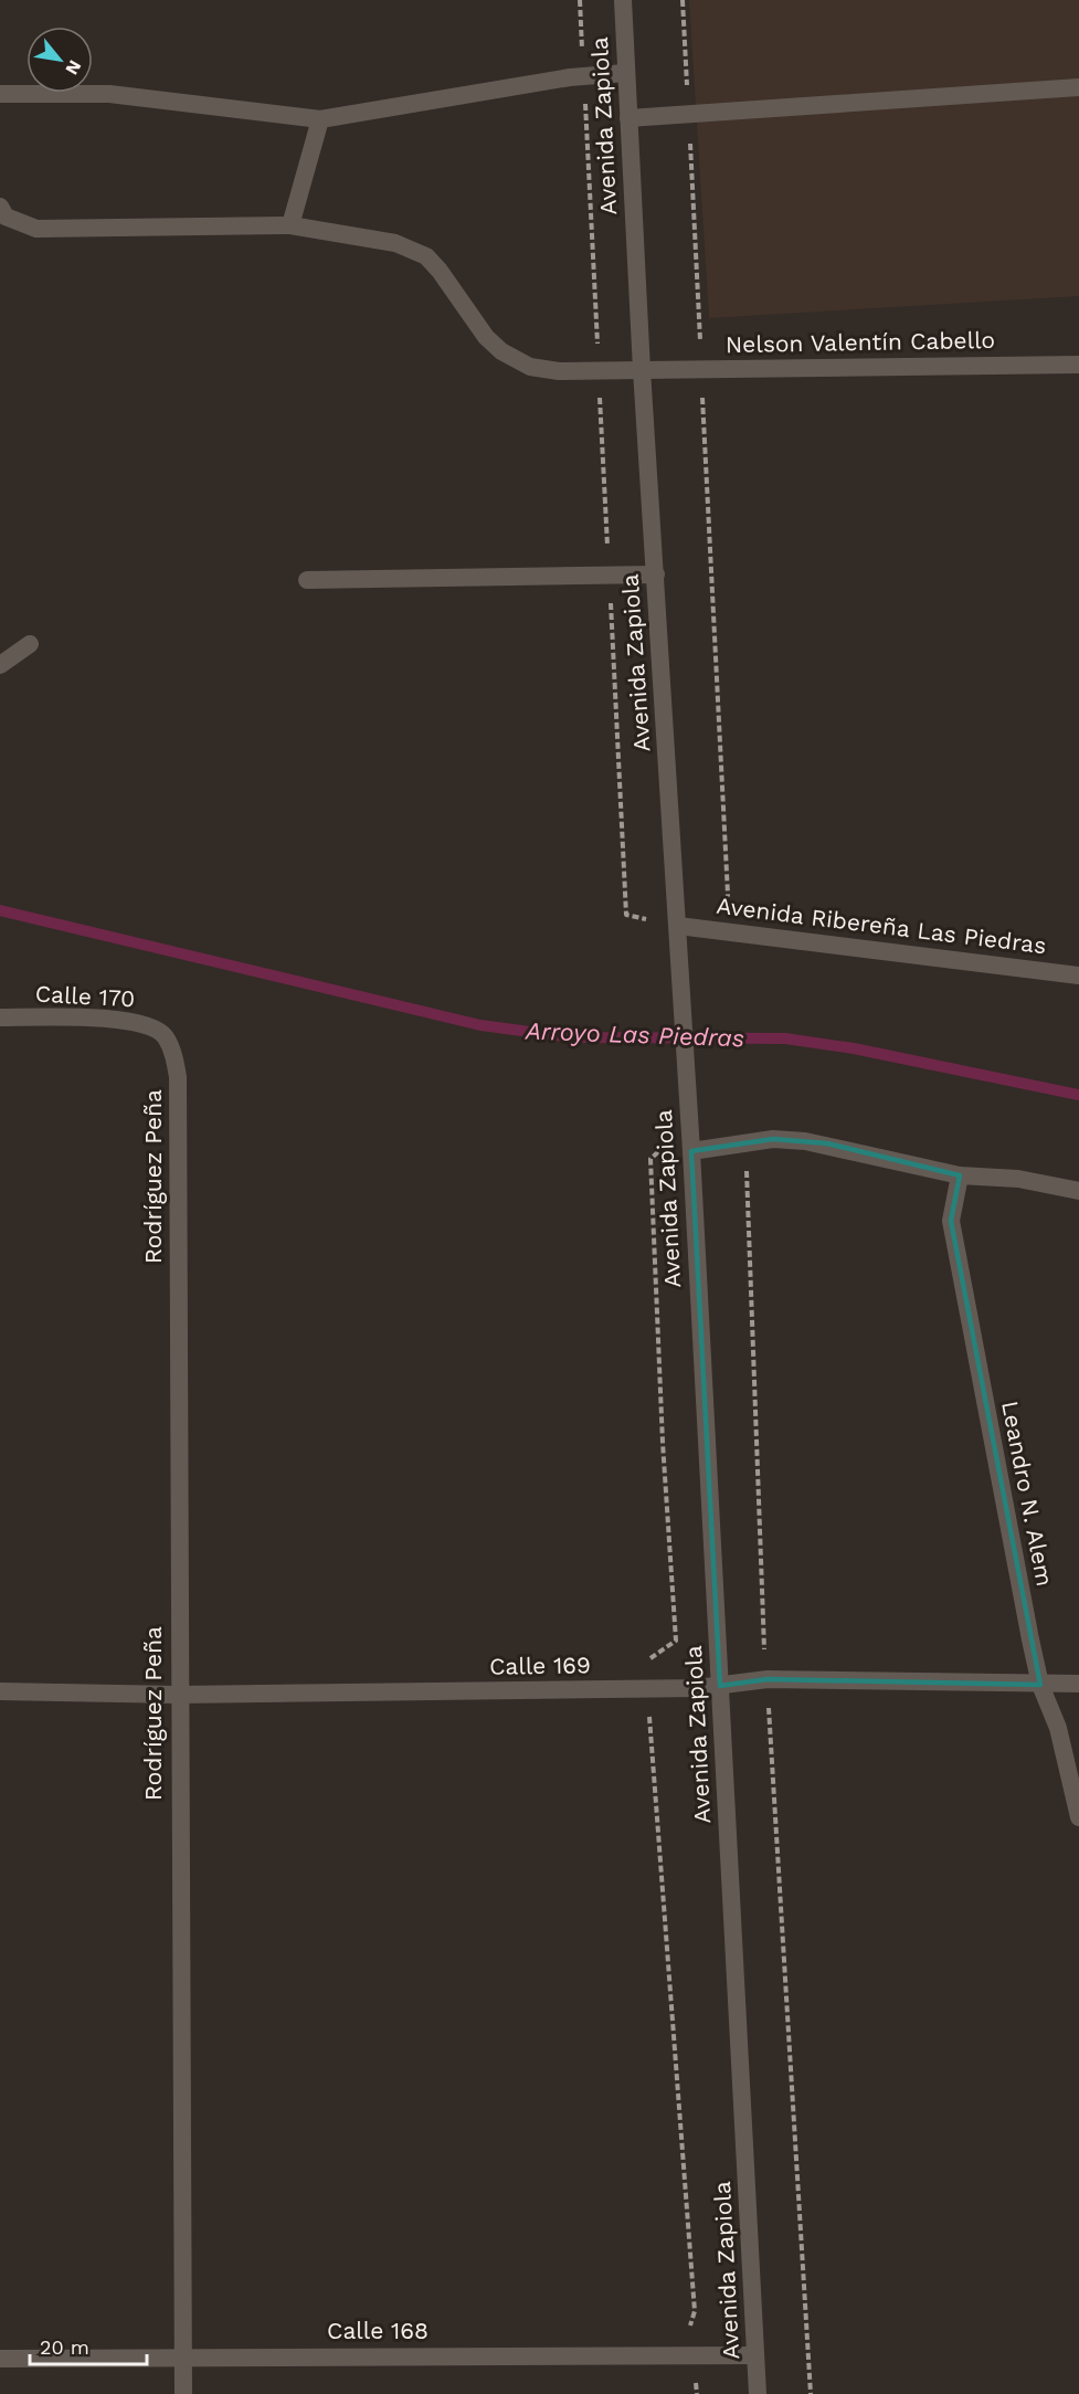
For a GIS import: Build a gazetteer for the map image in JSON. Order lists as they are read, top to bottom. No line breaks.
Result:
{"streets":{"street":["Avenida Zapiola","Nelson Valentín Cabello","Avenida Ribereña Las Piedras","Calle 170","Rodríguez Peña","Leandro N. Alem","Calle 169","Calle 168"]},"crossings":[["Avenida Zapiola","Nelson Valentín Cabello"],["Avenida Zapiola","Avenida Ribereña Las Piedras"],["Avenida Zapiola","Calle 169"],["Avenida Zapiola","Calle 168"],["Calle 170","Rodríguez Peña"],["Rodríguez Peña","Calle 169"],["Rodríguez Peña","Calle 168"],["Leandro N. Alem","Calle 169"]],"water":["Arroyo Las Piedras"],"scale_bar":"20 m","north":"bottom right"}
